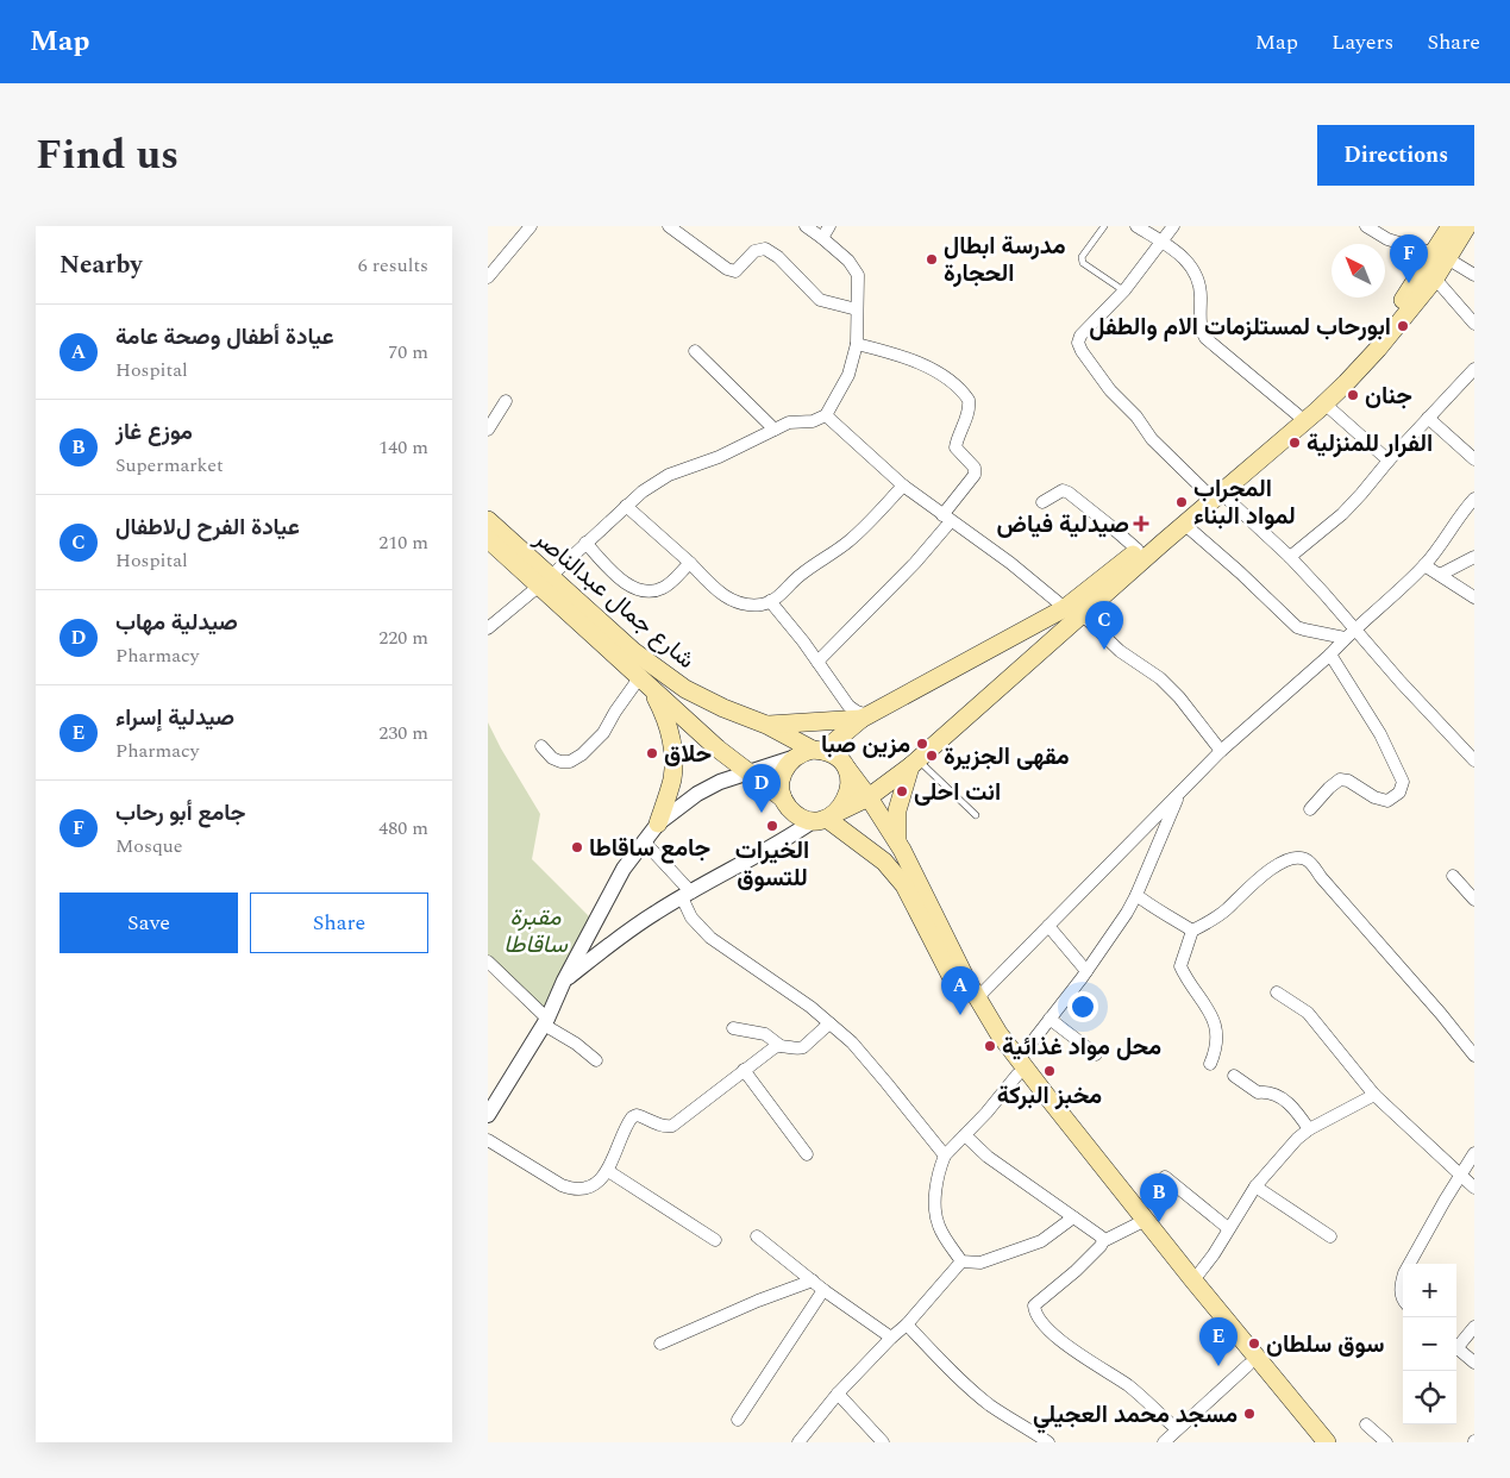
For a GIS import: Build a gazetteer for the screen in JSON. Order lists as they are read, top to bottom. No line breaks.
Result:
{"streets":{"main road":["شارع جمال عبدالناصر"]},"parks":["مقبرة ساقاطا"],"places":{"other":["مدرسة ابطال الحجارة","ابورحاب لمستلزمات الام والطفل","جنان","الفرار للمنزلية","المجراب لمواد البناء","مزين صبا","حلاق","مقهى الجزيرة","انت احلى","الخيرات للتسوق","جامع ساقاطا","محل مواد غذائية","مخبز البركة","سوق سلطان","مسجد محمد العجيلي"],"health":["صيدلية فياض"]},"north":"top left","page":{"header":"Map","nav":["Map","Layers","Share"],"title":"Find us","buttons":["Directions",["Save","Share"]],"heading":["Nearby","6 results"],"pins":["F","C","D","A","B","E"],"list":[{"mark":"A","name":"عيادة أطفال وصحة عامة","note":"Hospital","value":"70 m"},{"mark":"B","name":"موزع غاز","note":"Supermarket","value":"140 m"},{"mark":"C","name":"عيادة الفرح لﻻطفال","note":"Hospital","value":"210 m"},{"mark":"D","name":"صيدلية مهاب","note":"Pharmacy","value":"220 m"},{"mark":"E","name":"صيدلية إسراء","note":"Pharmacy","value":"230 m"},{"mark":"F","name":"جامع أبو رحاب","note":"Mosque","value":"480 m"}],"map_buttons":["+","−"]}}
